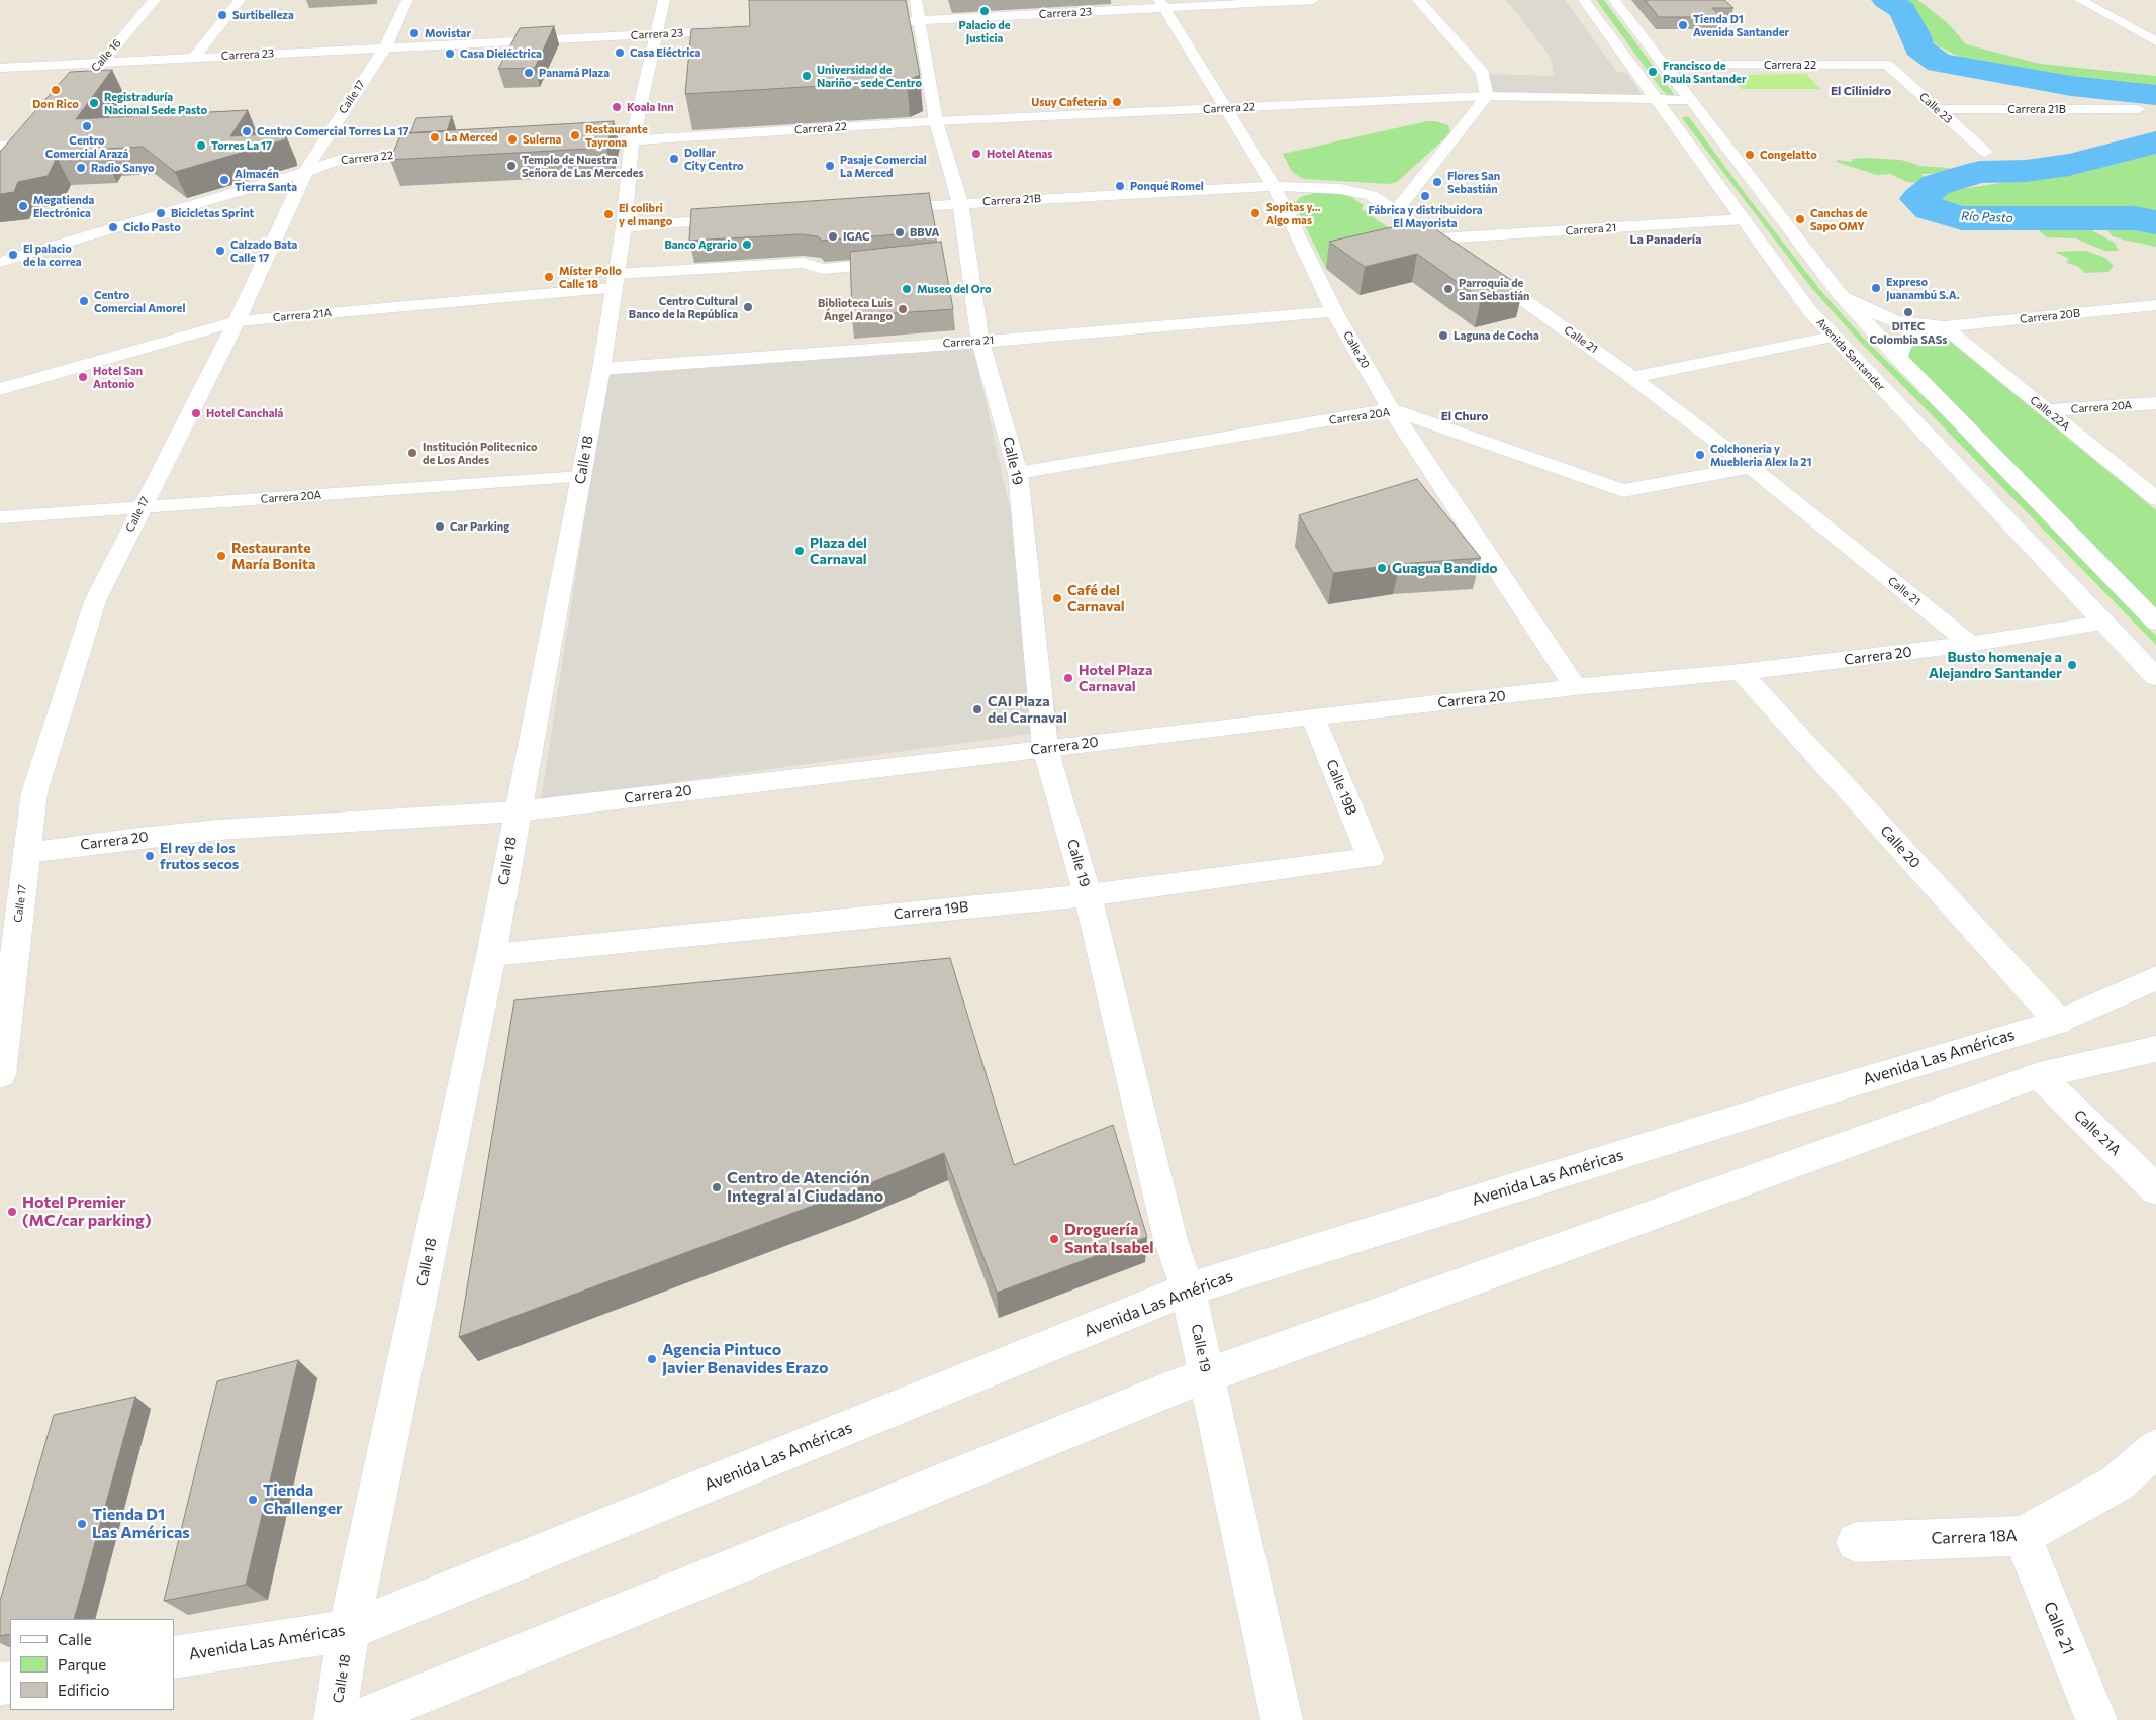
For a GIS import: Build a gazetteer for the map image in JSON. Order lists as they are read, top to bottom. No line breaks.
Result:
{"streets":{"street":["Carrera 23","Calle 16","Carrera 22","Calle 17","Calle 23","Carrera 21B","Carrera 21","Carrera 21A","Carrera 20B","Calle 21","Calle 20","Avenida Santander","Carrera 20A","Calle 22A","Calle 18","Calle 19","Carrera 20","Calle 19B","Carrera 19B","Avenida Las Américas","Calle 21A","Carrera 18A"]},"crossings":[["Carrera 23","Calle 16"],["Carrera 23","Calle 17"],["Carrera 23","Calle 20"],["Carrera 23","Calle 18"],["Carrera 23","Calle 19"],["Carrera 22","Calle 17"],["Carrera 22","Calle 23"],["Carrera 22","Calle 20"],["Carrera 22","Avenida Santander"],["Carrera 22","Calle 18"],["Carrera 22","Calle 19"],["Calle 17","Carrera 21A"],["Calle 17","Carrera 20A"],["Calle 17","Carrera 20"],["Calle 23","Carrera 21B"],["Carrera 21B","Calle 21"],["Carrera 21B","Calle 20"],["Carrera 21B","Calle 19"],["Carrera 21","Calle 21"],["Carrera 21","Calle 20"],["Carrera 21","Avenida Santander"],["Carrera 21","Calle 18"],["Carrera 21","Calle 19"],["Carrera 21A","Calle 18"],["Carrera 20B","Calle 22A"],["Calle 21","Carrera 20A"],["Calle 21","Carrera 20"],["Calle 21","Carrera 18A"],["Calle 20","Carrera 20A"],["Calle 20","Carrera 20"],["Calle 20","Avenida Las Américas"],["Avenida Santander","Carrera 20"],["Carrera 20A","Calle 22A"],["Carrera 20A","Calle 18"],["Carrera 20A","Calle 19"],["Calle 18","Carrera 20"],["Calle 18","Carrera 19B"],["Calle 18","Avenida Las Américas"],["Calle 19","Carrera 20"],["Calle 19","Carrera 19B"],["Calle 19","Avenida Las Américas"],["Carrera 20","Calle 19B"],["Calle 19B","Carrera 19B"]],"districts":["El Cilinidro","La Panadería","El Churo"],"water":["Río Pasto"],"places":["Palacio de Justicia","Surtibelleza","Tienda D1 Avenida Santander","Movistar","Casa Eléctrica","Casa Dieléctrica","Francisco de Paula Santander","Panamá Plaza","Universidad de Nariño - sede Centro","Don Rico","Usuy Cafeteria","Registraduría Nacional Sede Pasto","Koala Inn","Centro Comercial Arazá","Centro Comercial Torres La 17","Restaurante Tayrona","La Merced","Sulerna","Torres La 17","Hotel Atenas","Congelatto","Dollar City Centro","Templo de Nuestra Señora de Las Mercedes","Pasaje Comercial La Merced","Radio Sanyo","Almacén Tierra Santa","Flores San Sebastián","Ponqué Romel","Fábrica y distribuidora El Mayorista","Megatienda Electrónica","Bicicletas Sprint","Sopitas y... Algo mas","El colibri y el mango","Canchas de Sapo OMY","Ciclo Pasto","BBVA","IGAC","Banco Agrario","Calzado Bata Calle 17","El palacio de la correa","Míster Pollo Calle 18","Expreso Juanambú S.A.","Museo del Oro","Parroquia de San Sebastián","Centro Comercial Amorel","Centro Cultural Banco de la República","Biblioteca Luis Ángel Arango","DITEC Colombia SASs","Laguna de Cocha","Hotel San Antonio","Hotel Canchalá","Institución Politecnico de Los Andes","Colchoneria y Muebleria Alex la 21","Car Parking","Plaza del Carnaval","Restaurante María Bonita","Guagua Bandido","Café del Carnaval","Busto homenaje a Alejandro Santander","Hotel Plaza Carnaval","CAI Plaza del Carnaval","El rey de los frutos secos","Centro de Atención Integral al Ciudadano","Hotel Premier (MC/car parking)","Droguería Santa Isabel","Agencia Pintuco Javier Benavides Erazo","Tienda Challenger","Tienda D1 Las Américas"],"legend":["Calle","Parque","Edificio"]}
